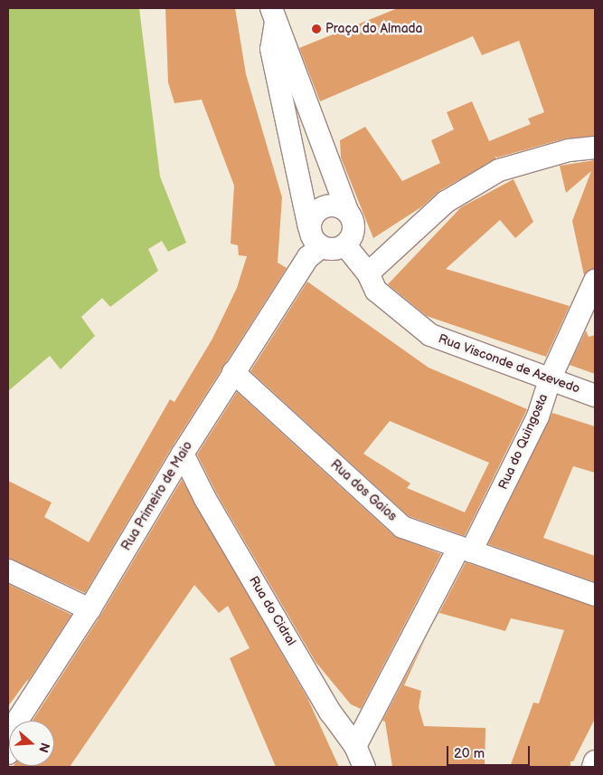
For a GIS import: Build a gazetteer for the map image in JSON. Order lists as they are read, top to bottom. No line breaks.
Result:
{"streets":{"street":["Rua Visconde de Azevedo","Rua do Quingosta","Rua dos Gaios","Rua Primeiro de Maio","Rua do Cidral"]},"crossings":[["Rua Visconde de Azevedo","Rua do Quingosta"],["Rua Visconde de Azevedo","Rua Primeiro de Maio"],["Rua do Quingosta","Rua dos Gaios"],["Rua do Quingosta","Rua do Cidral"],["Rua dos Gaios","Rua Primeiro de Maio"],["Rua Primeiro de Maio","Rua do Cidral"]],"places":["Praça do Almada"],"scale_bar":"20 m","north":"right"}
